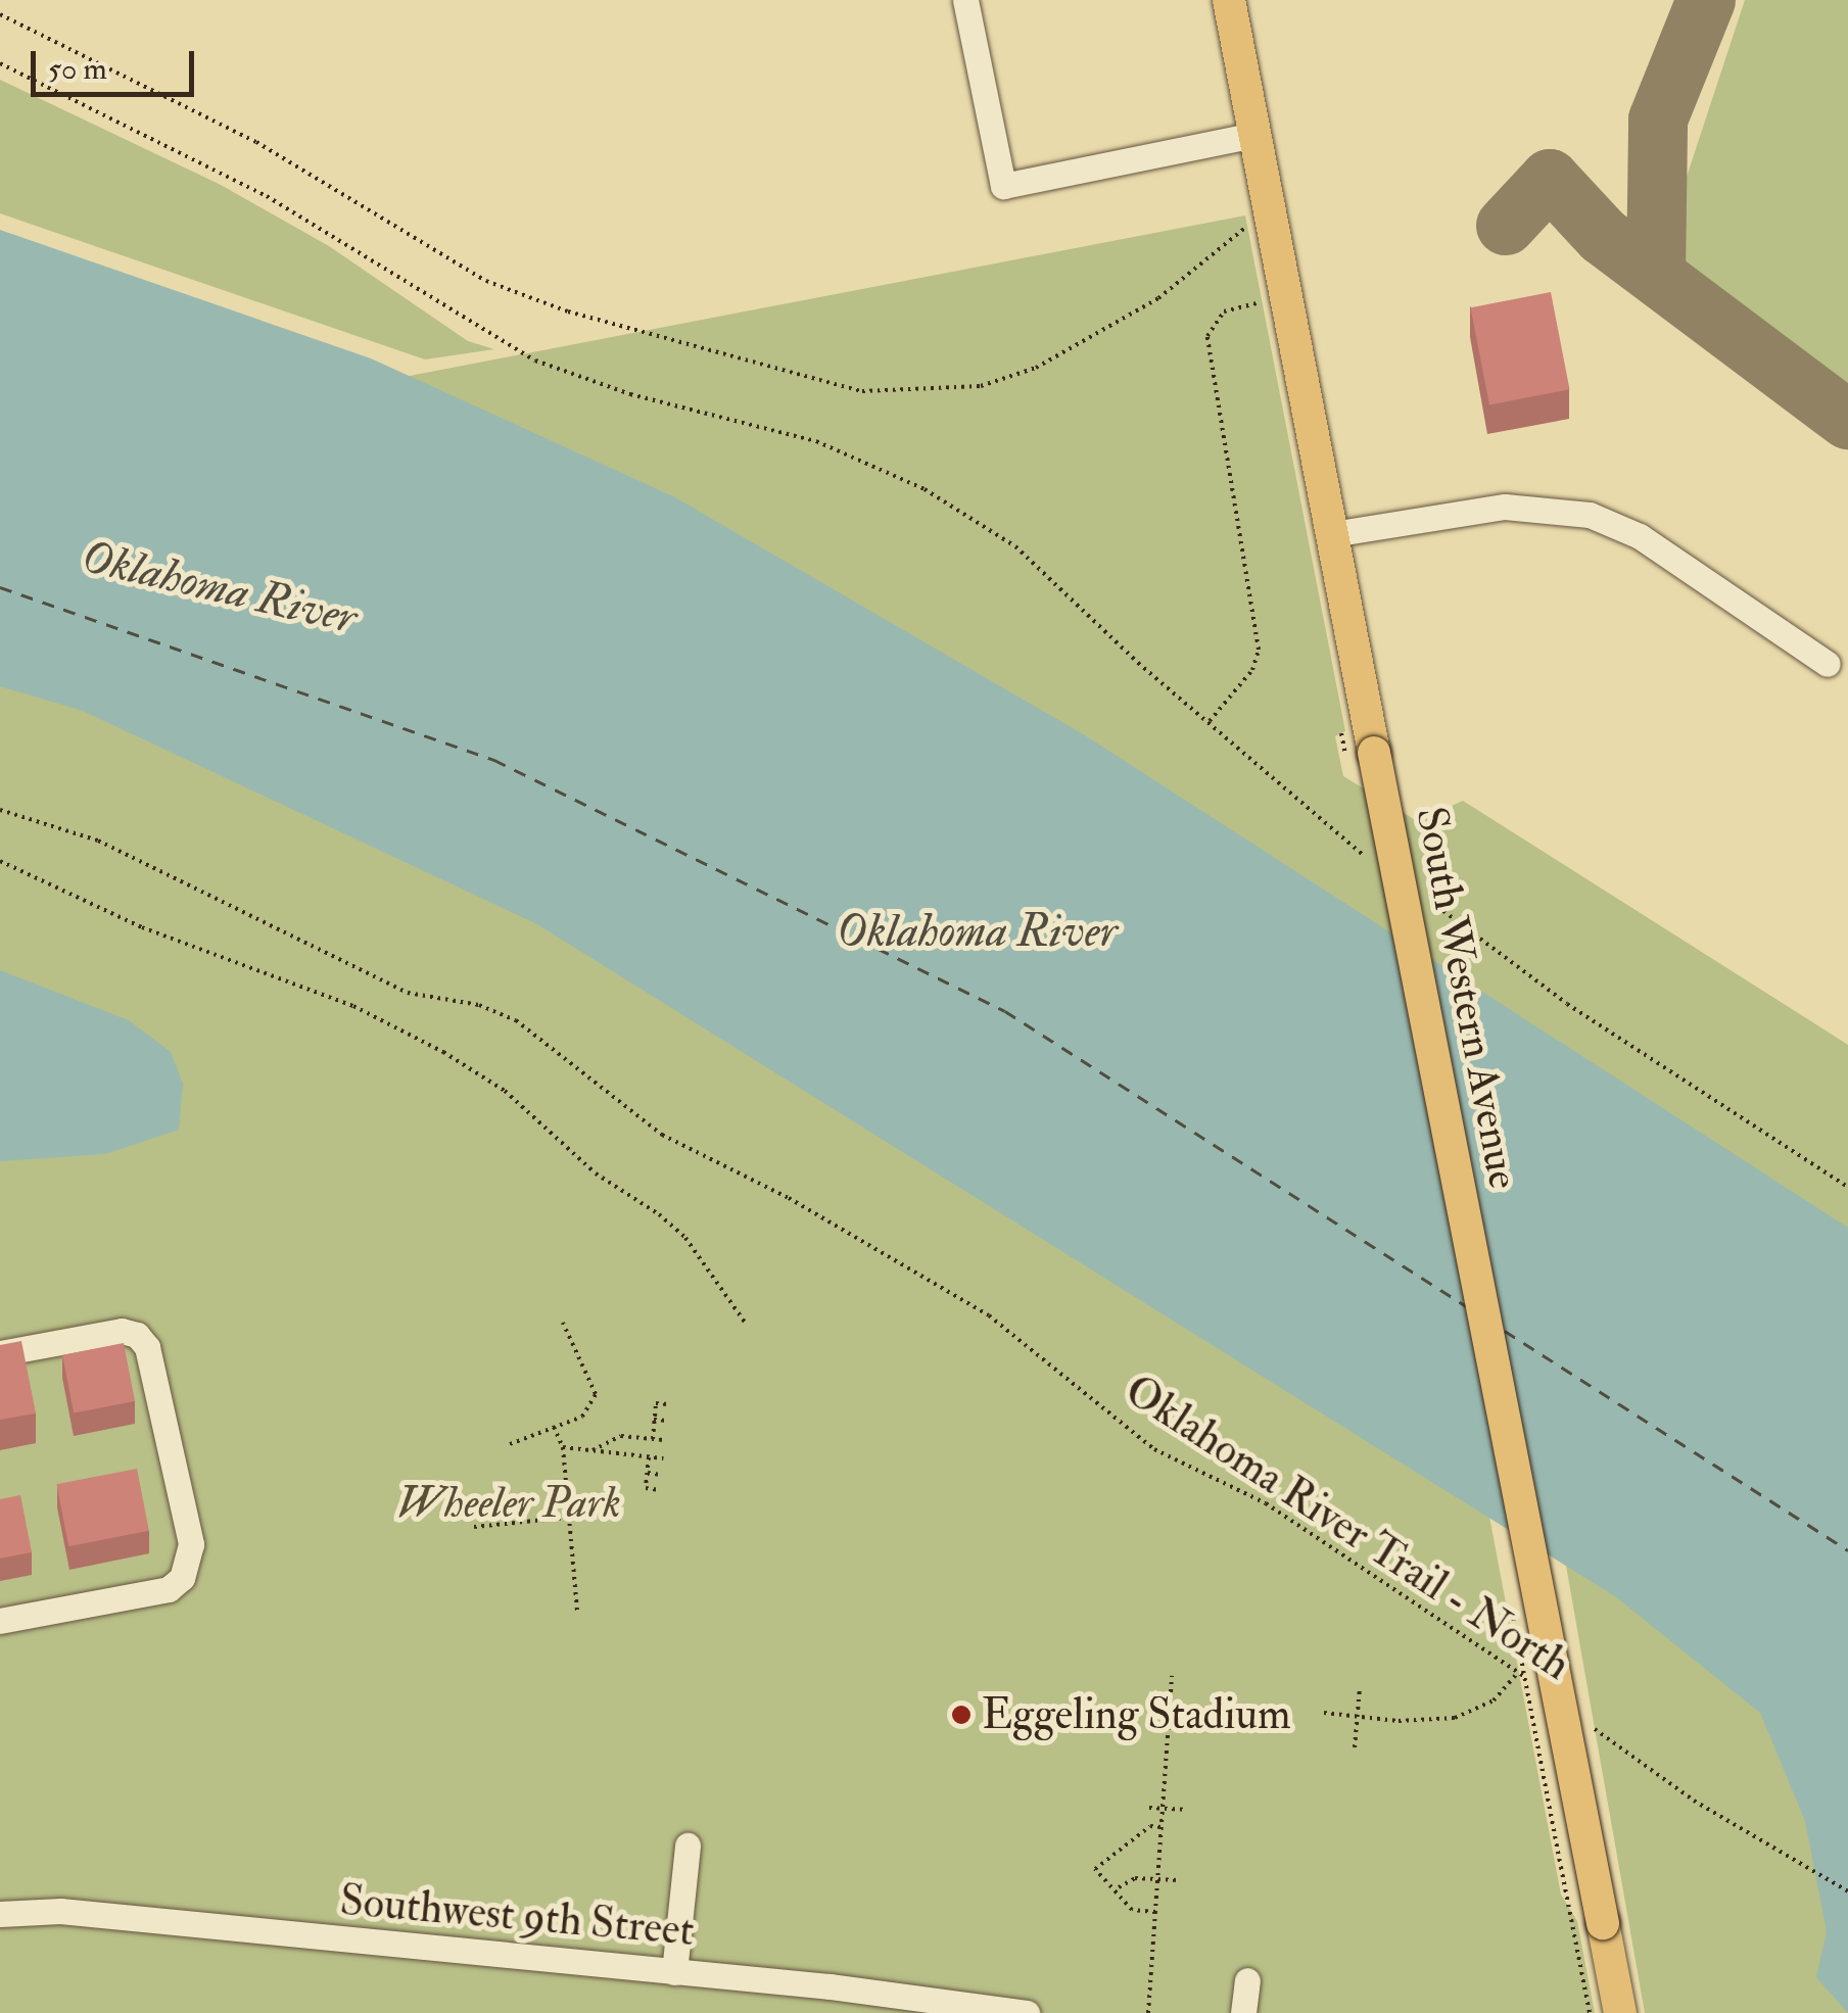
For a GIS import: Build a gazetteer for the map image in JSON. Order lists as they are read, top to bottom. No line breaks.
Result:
{"streets":{"main road":["South Western Avenue"],"lane":["Southwest 9th Street"],"path":["Oklahoma River Trail - North"]},"water":["Oklahoma River"],"parks":["Wheeler Park"],"places":["Eggeling Stadium"],"scale_bar":"50 m"}
